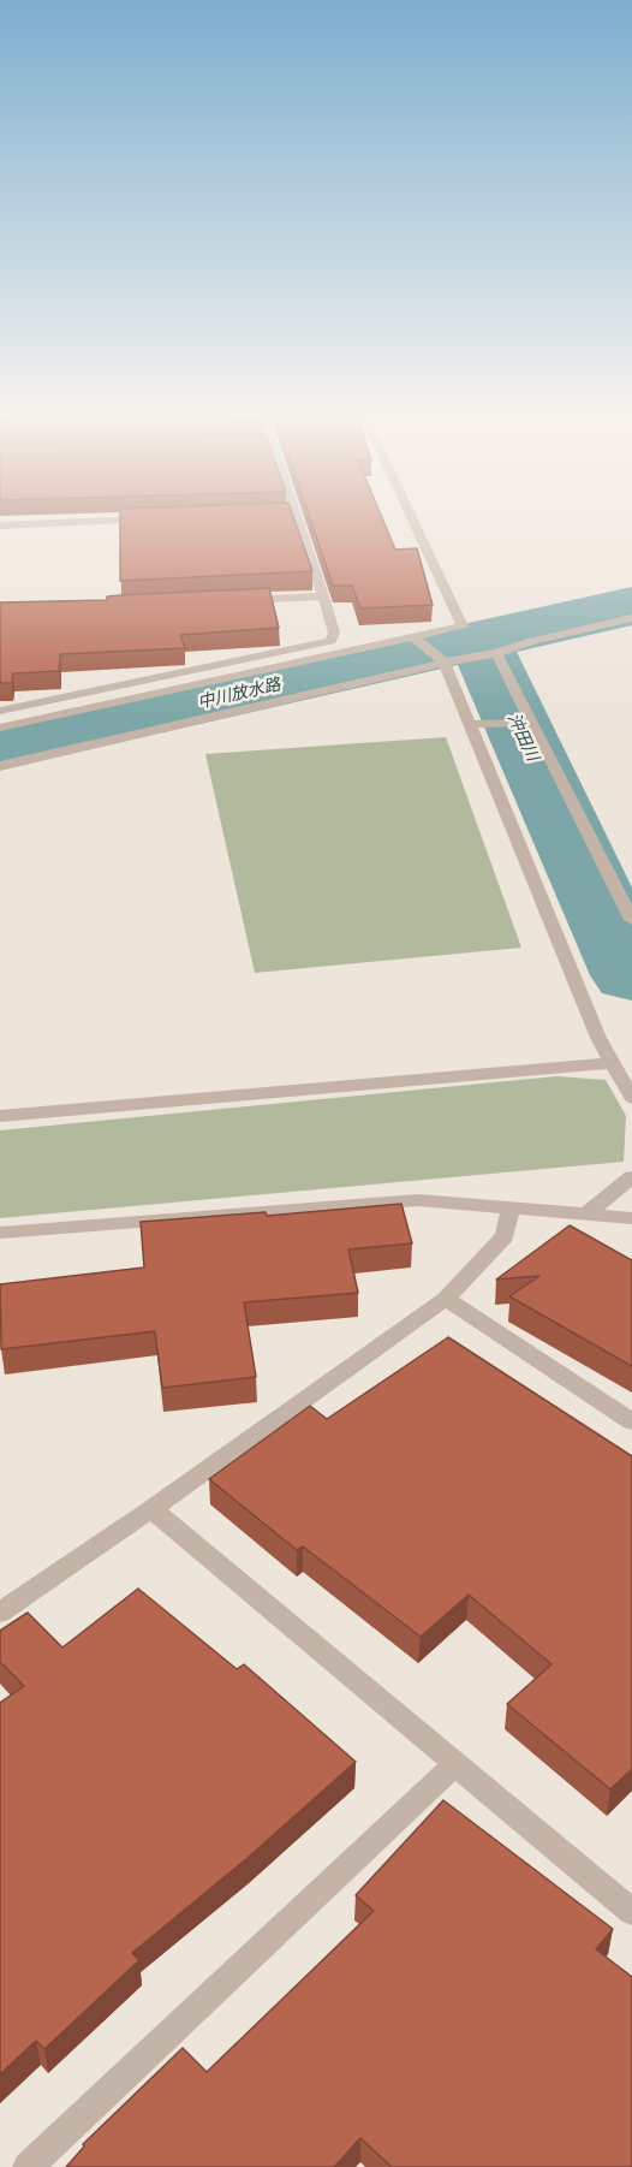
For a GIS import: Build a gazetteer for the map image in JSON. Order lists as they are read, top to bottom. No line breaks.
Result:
{"water":["中川放水路","沖田川"]}
